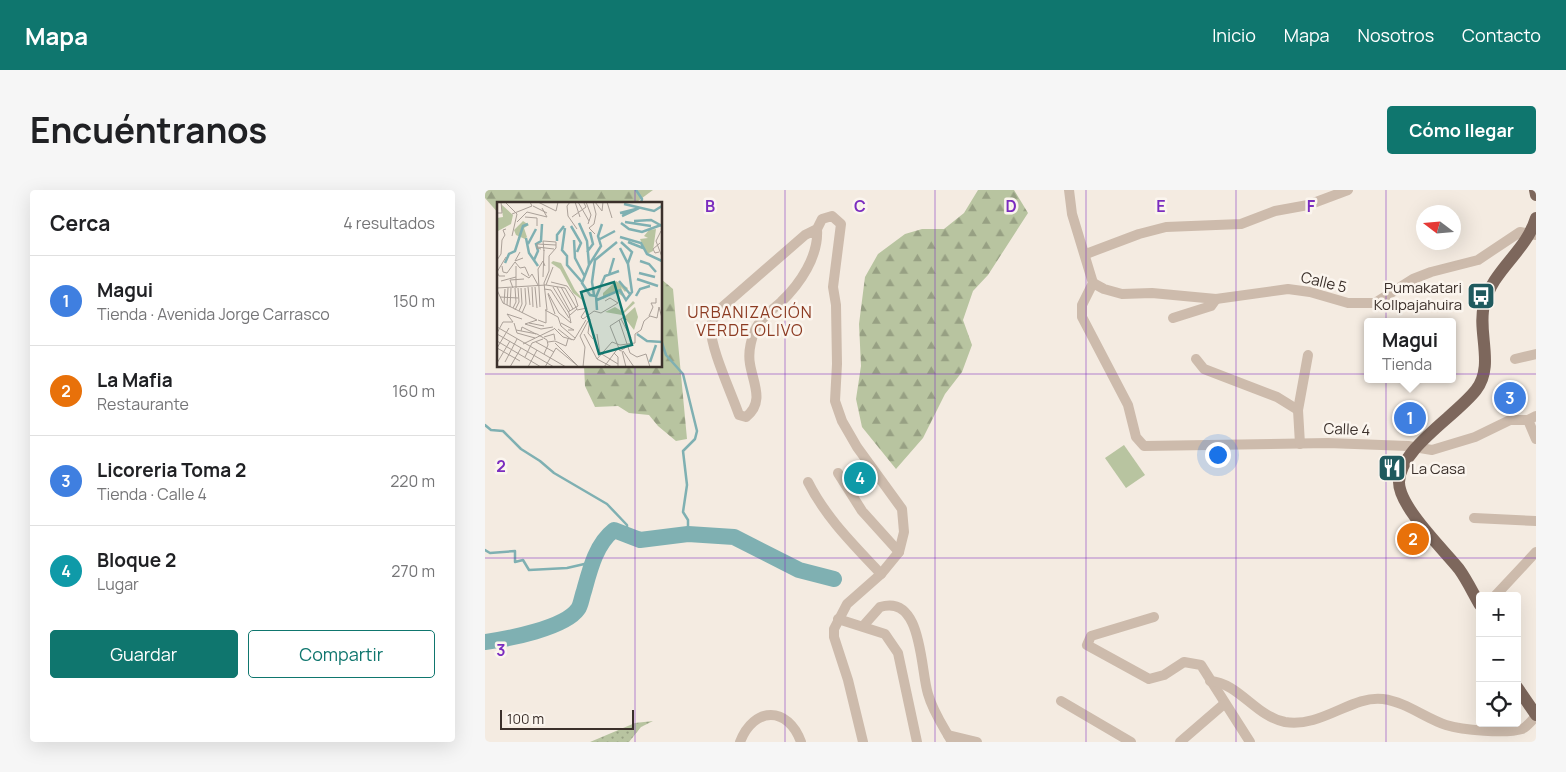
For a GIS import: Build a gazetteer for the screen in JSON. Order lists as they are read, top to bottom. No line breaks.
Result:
{"streets":{"street":["Calle 5","Calle 4"]},"crossings":[["Calle 5","Calle 4"]],"districts":["URBANIZACIÓN VERDE OLIVO"],"places":{"bus stop":["Pumakatari Kollpajahuira"],"restaurant":["La Casa"]},"scale_bar":"100 m","north":"left","page":{"header":"Mapa","nav":["Inicio","Mapa","Nosotros","Contacto"],"title":"Encuéntranos","buttons":["Cómo llegar",["Guardar","Compartir"]],"heading":["Cerca","4 resultados"],"list":[{"mark":"1","name":"Magui","note":"Tienda · Avenida Jorge Carrasco","value":"150 m"},{"mark":"2","name":"La Mafia","note":"Restaurante","value":"160 m"},{"mark":"3","name":"Licoreria Toma 2","note":"Tienda · Calle 4","value":"220 m"},{"mark":"4","name":"Bloque 2","note":"Lugar","value":"270 m"}],"popup":["Magui","Tienda"],"pins":["3","1","4","2"],"map_buttons":["+","−"],"scale":"100 m"},"grid":{"columns":["B","C","D","E","F"],"rows":["2","3"]}}
